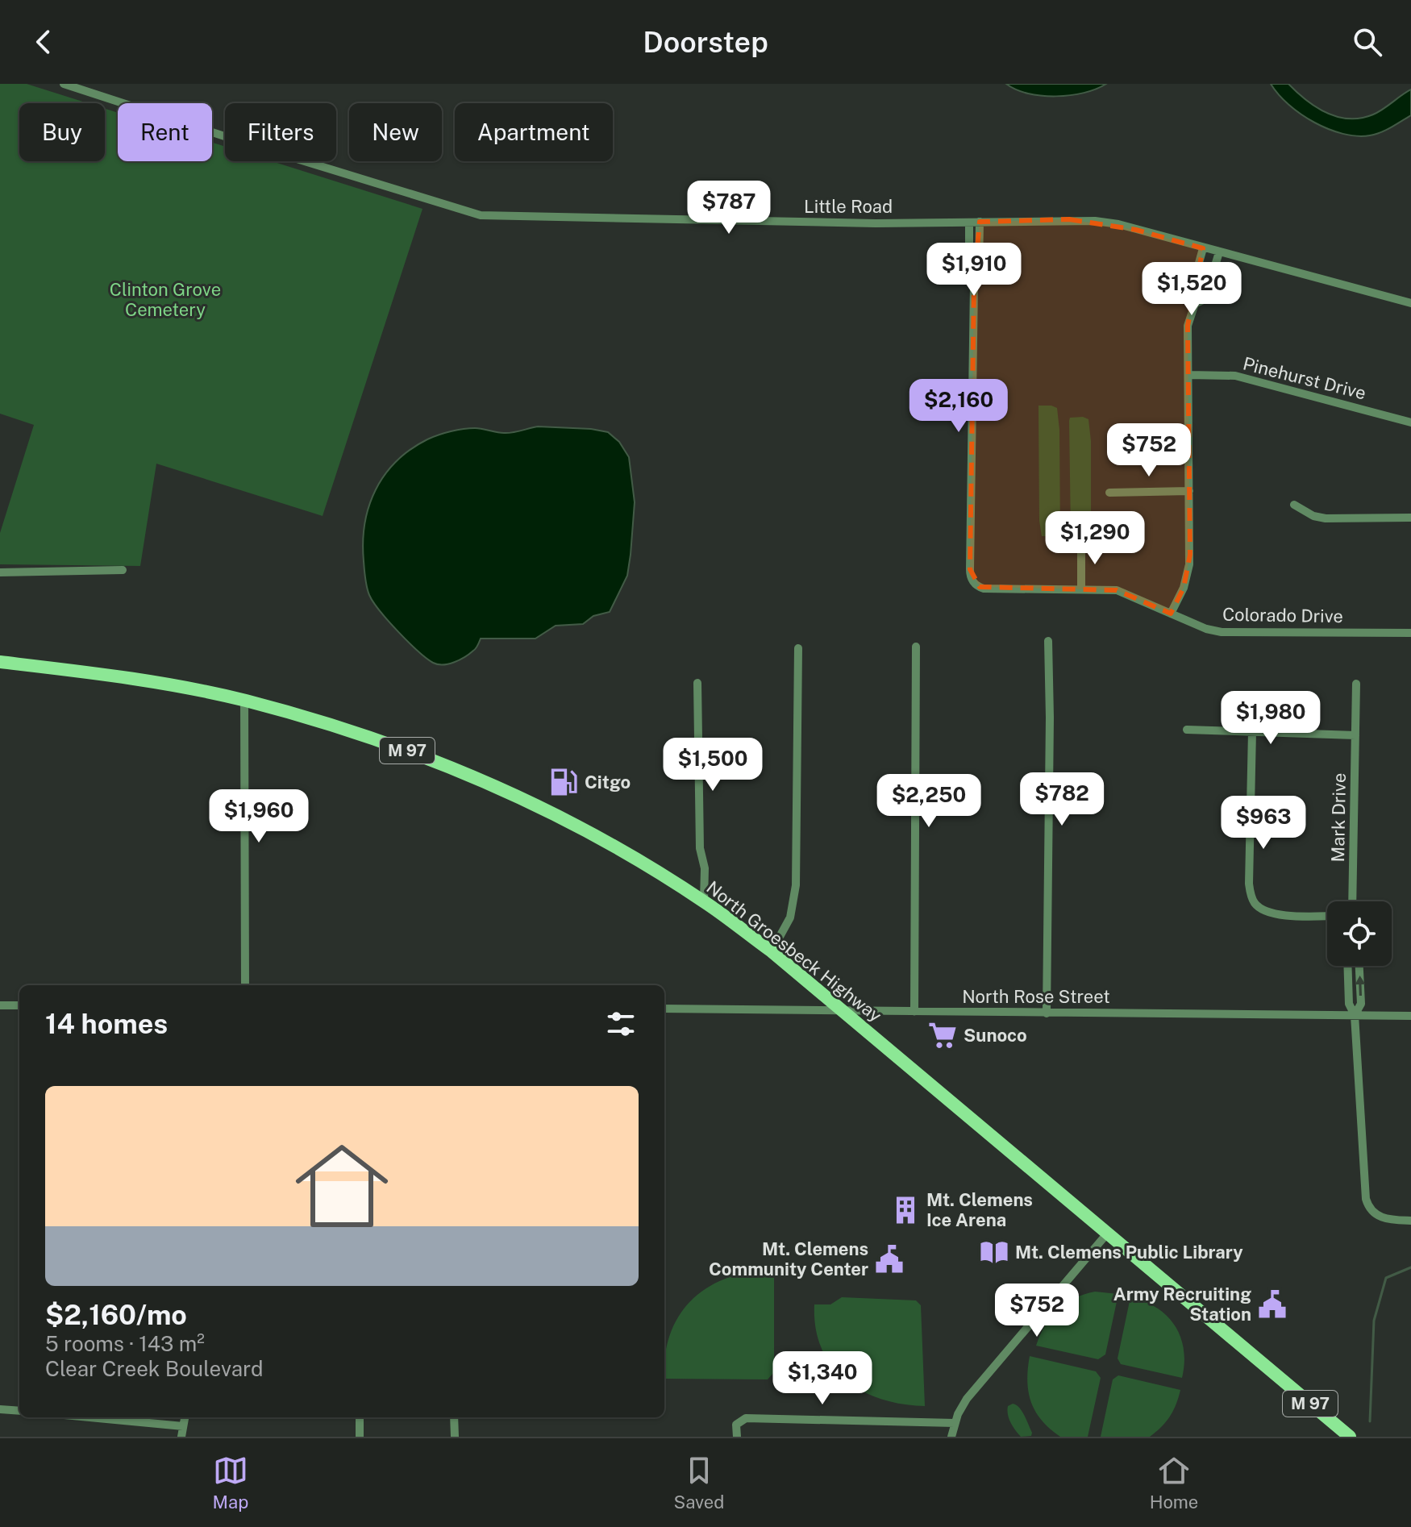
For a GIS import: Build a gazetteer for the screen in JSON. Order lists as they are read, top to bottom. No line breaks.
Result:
{"streets":{"main road":["M 97","North Groesbeck Highway"],"street":["Little Road","Pinehurst Drive","Colorado Drive","Mark Drive","North Rose Street"]},"crossings":[["North Groesbeck Highway","North Rose Street"]],"parks":["Clinton Grove Cemetery"],"places":{"fuel station":["Citgo"],"supermarket":["Sunoco"],"building":["Mt. Clemens Ice Arena"],"library":["Mt. Clemens Public Library"],"public building":["Mt. Clemens Community Center","Army Recruiting Station"]},"page":{"header":"Doorstep","chip":["Buy","Rent","Filters","New","Apartment"],"price":["$787","$1,910","$1,520","$2,160","$752","$1,290","$1,980","$1,500","$782","$2,250","$1,960","$963","$752","$1,340"],"heading":"14 homes","list":[{"name":"$2,160/mo","note":"5 rooms · 143 m² · Clear Creek Boulevard"}],"tabs":["Map","Saved","Home"]}}
